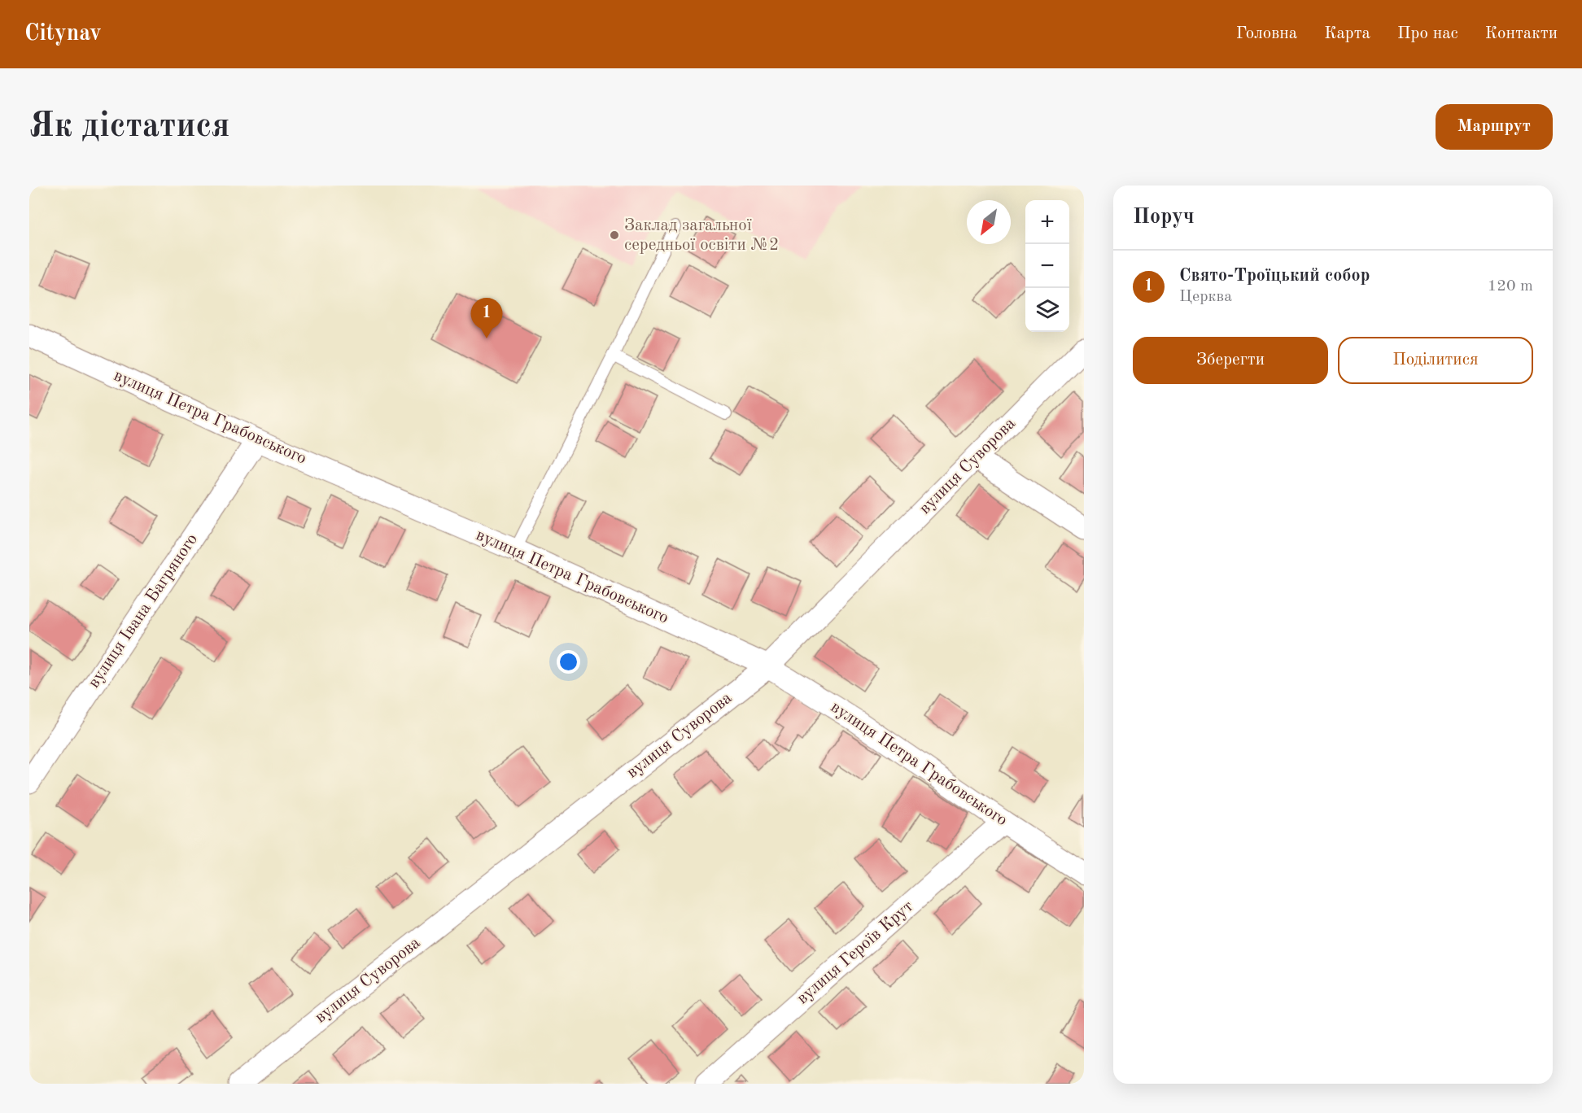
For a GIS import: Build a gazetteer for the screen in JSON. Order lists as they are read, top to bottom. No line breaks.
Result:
{"streets":{"street":["вулиця Петра Грабовського","вулиця Суворова","вулиця Івана Багряного","вулиця Героїв Крут"]},"crossings":[["вулиця Петра Грабовського","вулиця Суворова"],["вулиця Петра Грабовського","вулиця Івана Багряного"],["вулиця Петра Грабовського","вулиця Героїв Крут"]],"places":["Заклад загальної середньої освіти №2"],"north":"bottom left","page":{"header":"Citynav","nav":["Головна","Карта","Про нас","Контакти"],"buttons":["Маршрут",["Зберегти","Поділитися"]],"title":"Як дістатися","heading":"Поруч","map_buttons":["+","−"],"list":[{"mark":"1","name":"Свято-Троїцький собор","note":"Церква","value":"120 m"}],"pins":"1"}}
